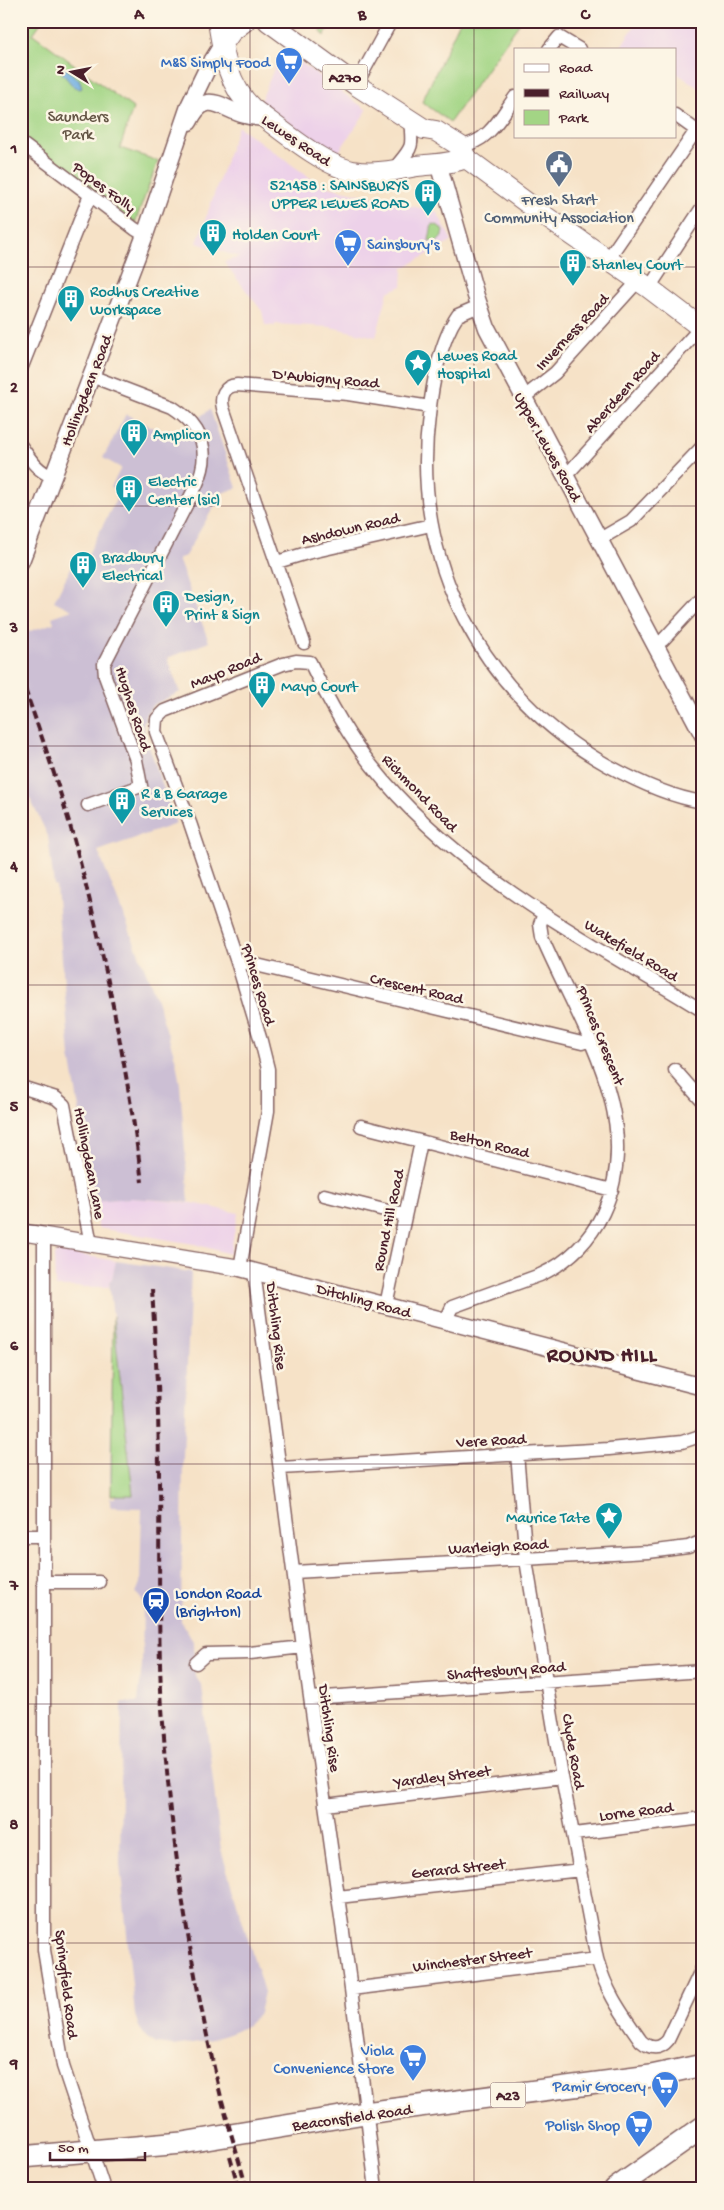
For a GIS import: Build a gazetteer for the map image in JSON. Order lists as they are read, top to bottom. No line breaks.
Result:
{"streets":{"highway":["A23","Beaconsfield Road"],"main road":["A270","Lewes Road","Upper Lewes Road"],"street":["Popes Folly","Inverness Road","D'Aubigny Road","Hollingdean Road","Aberdeen Road","Ashdown Road","Mayo Road","Hughes Road","Richmond Road","Wakefield Road","Princes Road","Crescent Road","Princes Crescent","Belton Road","Hollingdean Lane","Round Hill Road","Ditchling Road","Ditchling Rise","Vere Road","Warleigh Road","Shaftesbury Road","Clyde Road","Yardley Street","Lorne Road","Gerard Street","Winchester Street","Springfield Road"]},"crossings":[["A270","Lewes Road"],["A270","Inverness Road"],["A270","Aberdeen Road"],["A270","Upper Lewes Road"],["Lewes Road","Hollingdean Road"],["Lewes Road","Upper Lewes Road"],["Popes Folly","Hollingdean Road"],["Inverness Road","Upper Lewes Road"],["D'Aubigny Road","Ashdown Road"],["Hollingdean Road","Hughes Road"],["Aberdeen Road","Upper Lewes Road"],["Mayo Road","Richmond Road"],["Mayo Road","Princes Road"],["Richmond Road","Wakefield Road"],["Richmond Road","Princes Crescent"],["Wakefield Road","Princes Crescent"],["Princes Road","Crescent Road"],["Princes Road","Ditchling Road"],["Princes Road","Ditchling Rise"],["Crescent Road","Princes Crescent"],["Princes Crescent","Belton Road"],["Princes Crescent","Ditchling Road"],["Belton Road","Round Hill Road"],["Hollingdean Lane","Ditchling Road"],["Round Hill Road","Ditchling Road"],["Ditchling Road","Ditchling Rise"],["Ditchling Road","Springfield Road"],["Ditchling Rise","Vere Road"],["Ditchling Rise","Warleigh Road"],["Ditchling Rise","Shaftesbury Road"],["Ditchling Rise","Yardley Street"],["Ditchling Rise","Gerard Street"],["Ditchling Rise","Winchester Street"],["Ditchling Rise","Beaconsfield Road"],["Vere Road","Clyde Road"],["Warleigh Road","Clyde Road"],["Shaftesbury Road","Clyde Road"],["Clyde Road","Yardley Street"],["Clyde Road","Lorne Road"],["Clyde Road","Gerard Street"],["Clyde Road","Winchester Street"],["Springfield Road","Beaconsfield Road"]],"districts":["ROUND HILL"],"parks":["Saunders Park"],"places":{"supermarket":["M&S Simply Food","Sainsbury's","Viola Convenience Store","Pamir Grocery","Polish Shop"],"public building":["Fresh Start Community Association"],"building":["521458 : SAINSBURYS UPPER LEWES ROAD","Holden Court","Stanley Court","Rodhus Creative Workspace","Amplicon","Electric Center (sic)","Bradbury Electrical","Design, Print & Sign","Mayo Court","R & B Garage Services"],"place":["Lewes Road Hospital","Maurice Tate"],"station":["London Road (Brighton)"]},"legend":["Road","Railway","Park"],"scale_bar":"50 m","north":"left","grid":{"columns":["A","B","C"],"rows":["1","2","3","4","5","6","7","8","9"]}}
